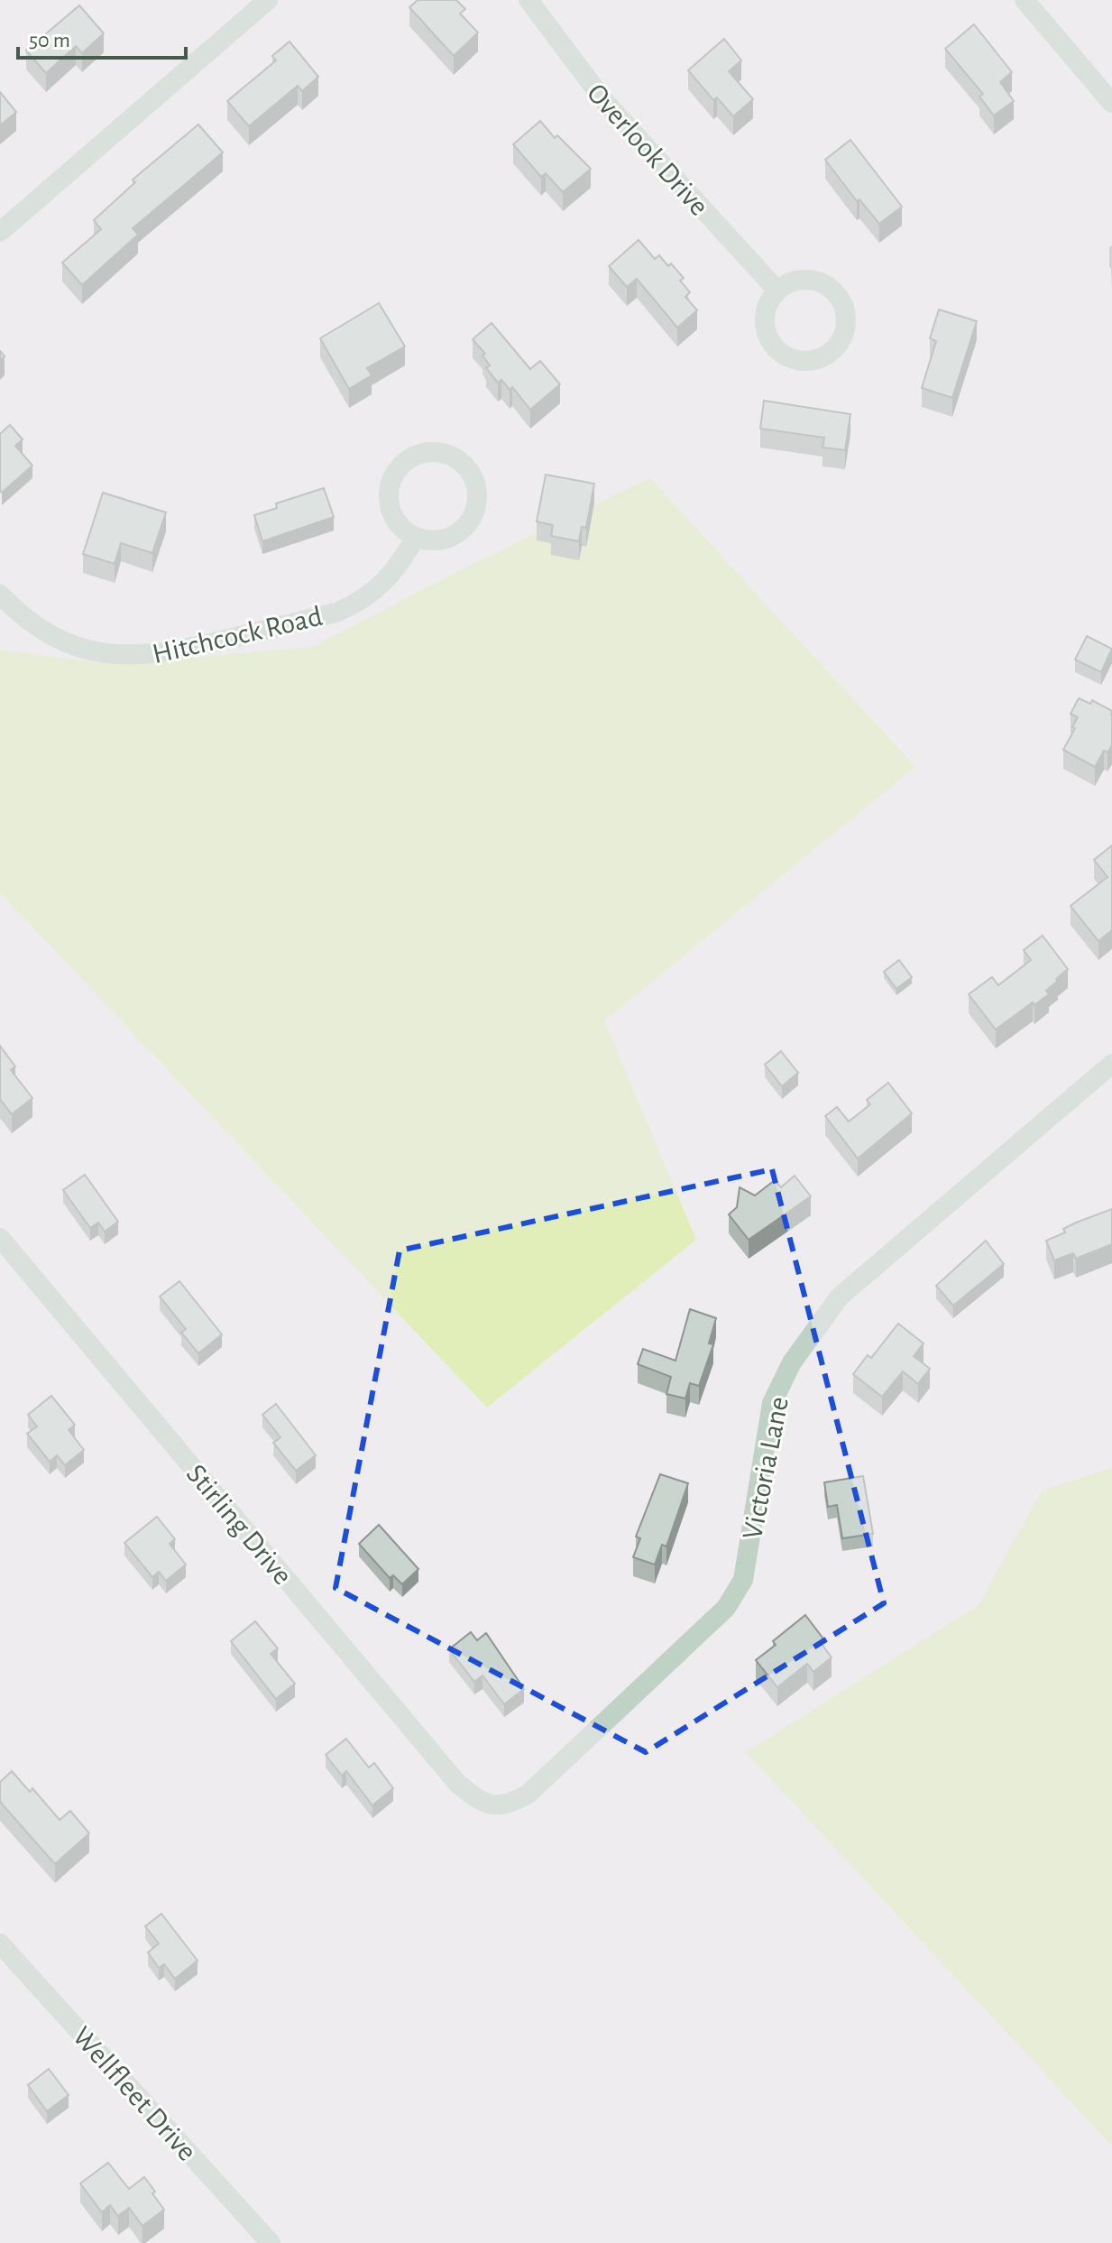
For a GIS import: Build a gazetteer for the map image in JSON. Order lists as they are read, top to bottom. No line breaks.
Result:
{"streets":{"street":["Overlook Drive","Hitchcock Road","Victoria Lane","Stirling Drive","Wellfleet Drive"]},"crossings":[["Victoria Lane","Stirling Drive"]],"scale_bar":"50 m"}
